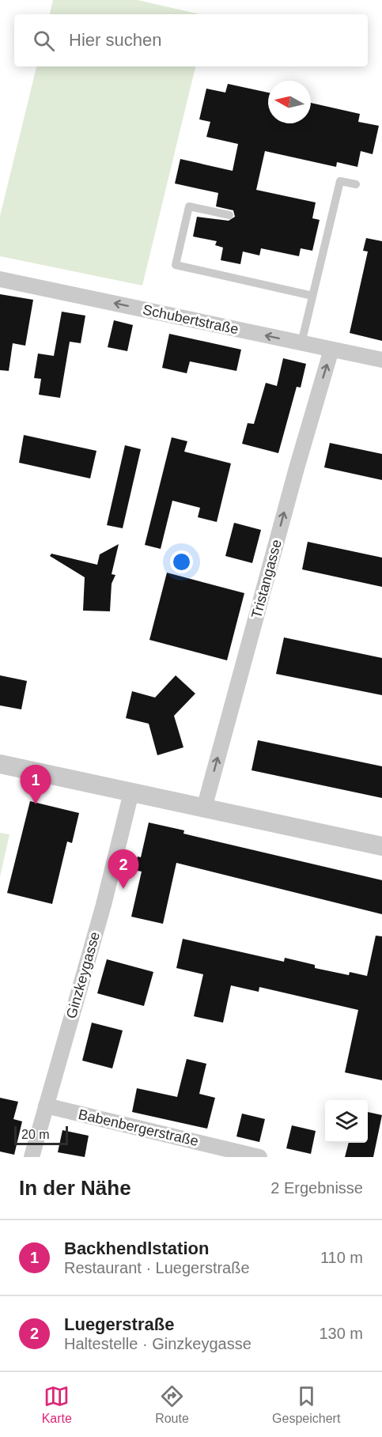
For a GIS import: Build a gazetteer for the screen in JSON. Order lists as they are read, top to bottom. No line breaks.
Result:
{"streets":{"street":["Schubertstraße","Tristangasse","Ginzkeygasse","Babenbergerstraße"]},"crossings":[["Schubertstraße","Tristangasse"],["Ginzkeygasse","Babenbergerstraße"]],"one_way":["Schubertstraße","Tristangasse"],"scale_bar":"20 m","north":"left","page":{"search":"Hier suchen","pins":["1","2"],"scale":"20 m","heading":["In der Nähe","2 Ergebnisse"],"list":[{"mark":"1","name":"Backhendlstation","note":"Restaurant · Luegerstraße","value":"110 m"},{"mark":"2","name":"Luegerstraße","note":"Haltestelle · Ginzkeygasse","value":"130 m"}],"nav":["Karte","Route","Gespeichert"]}}
